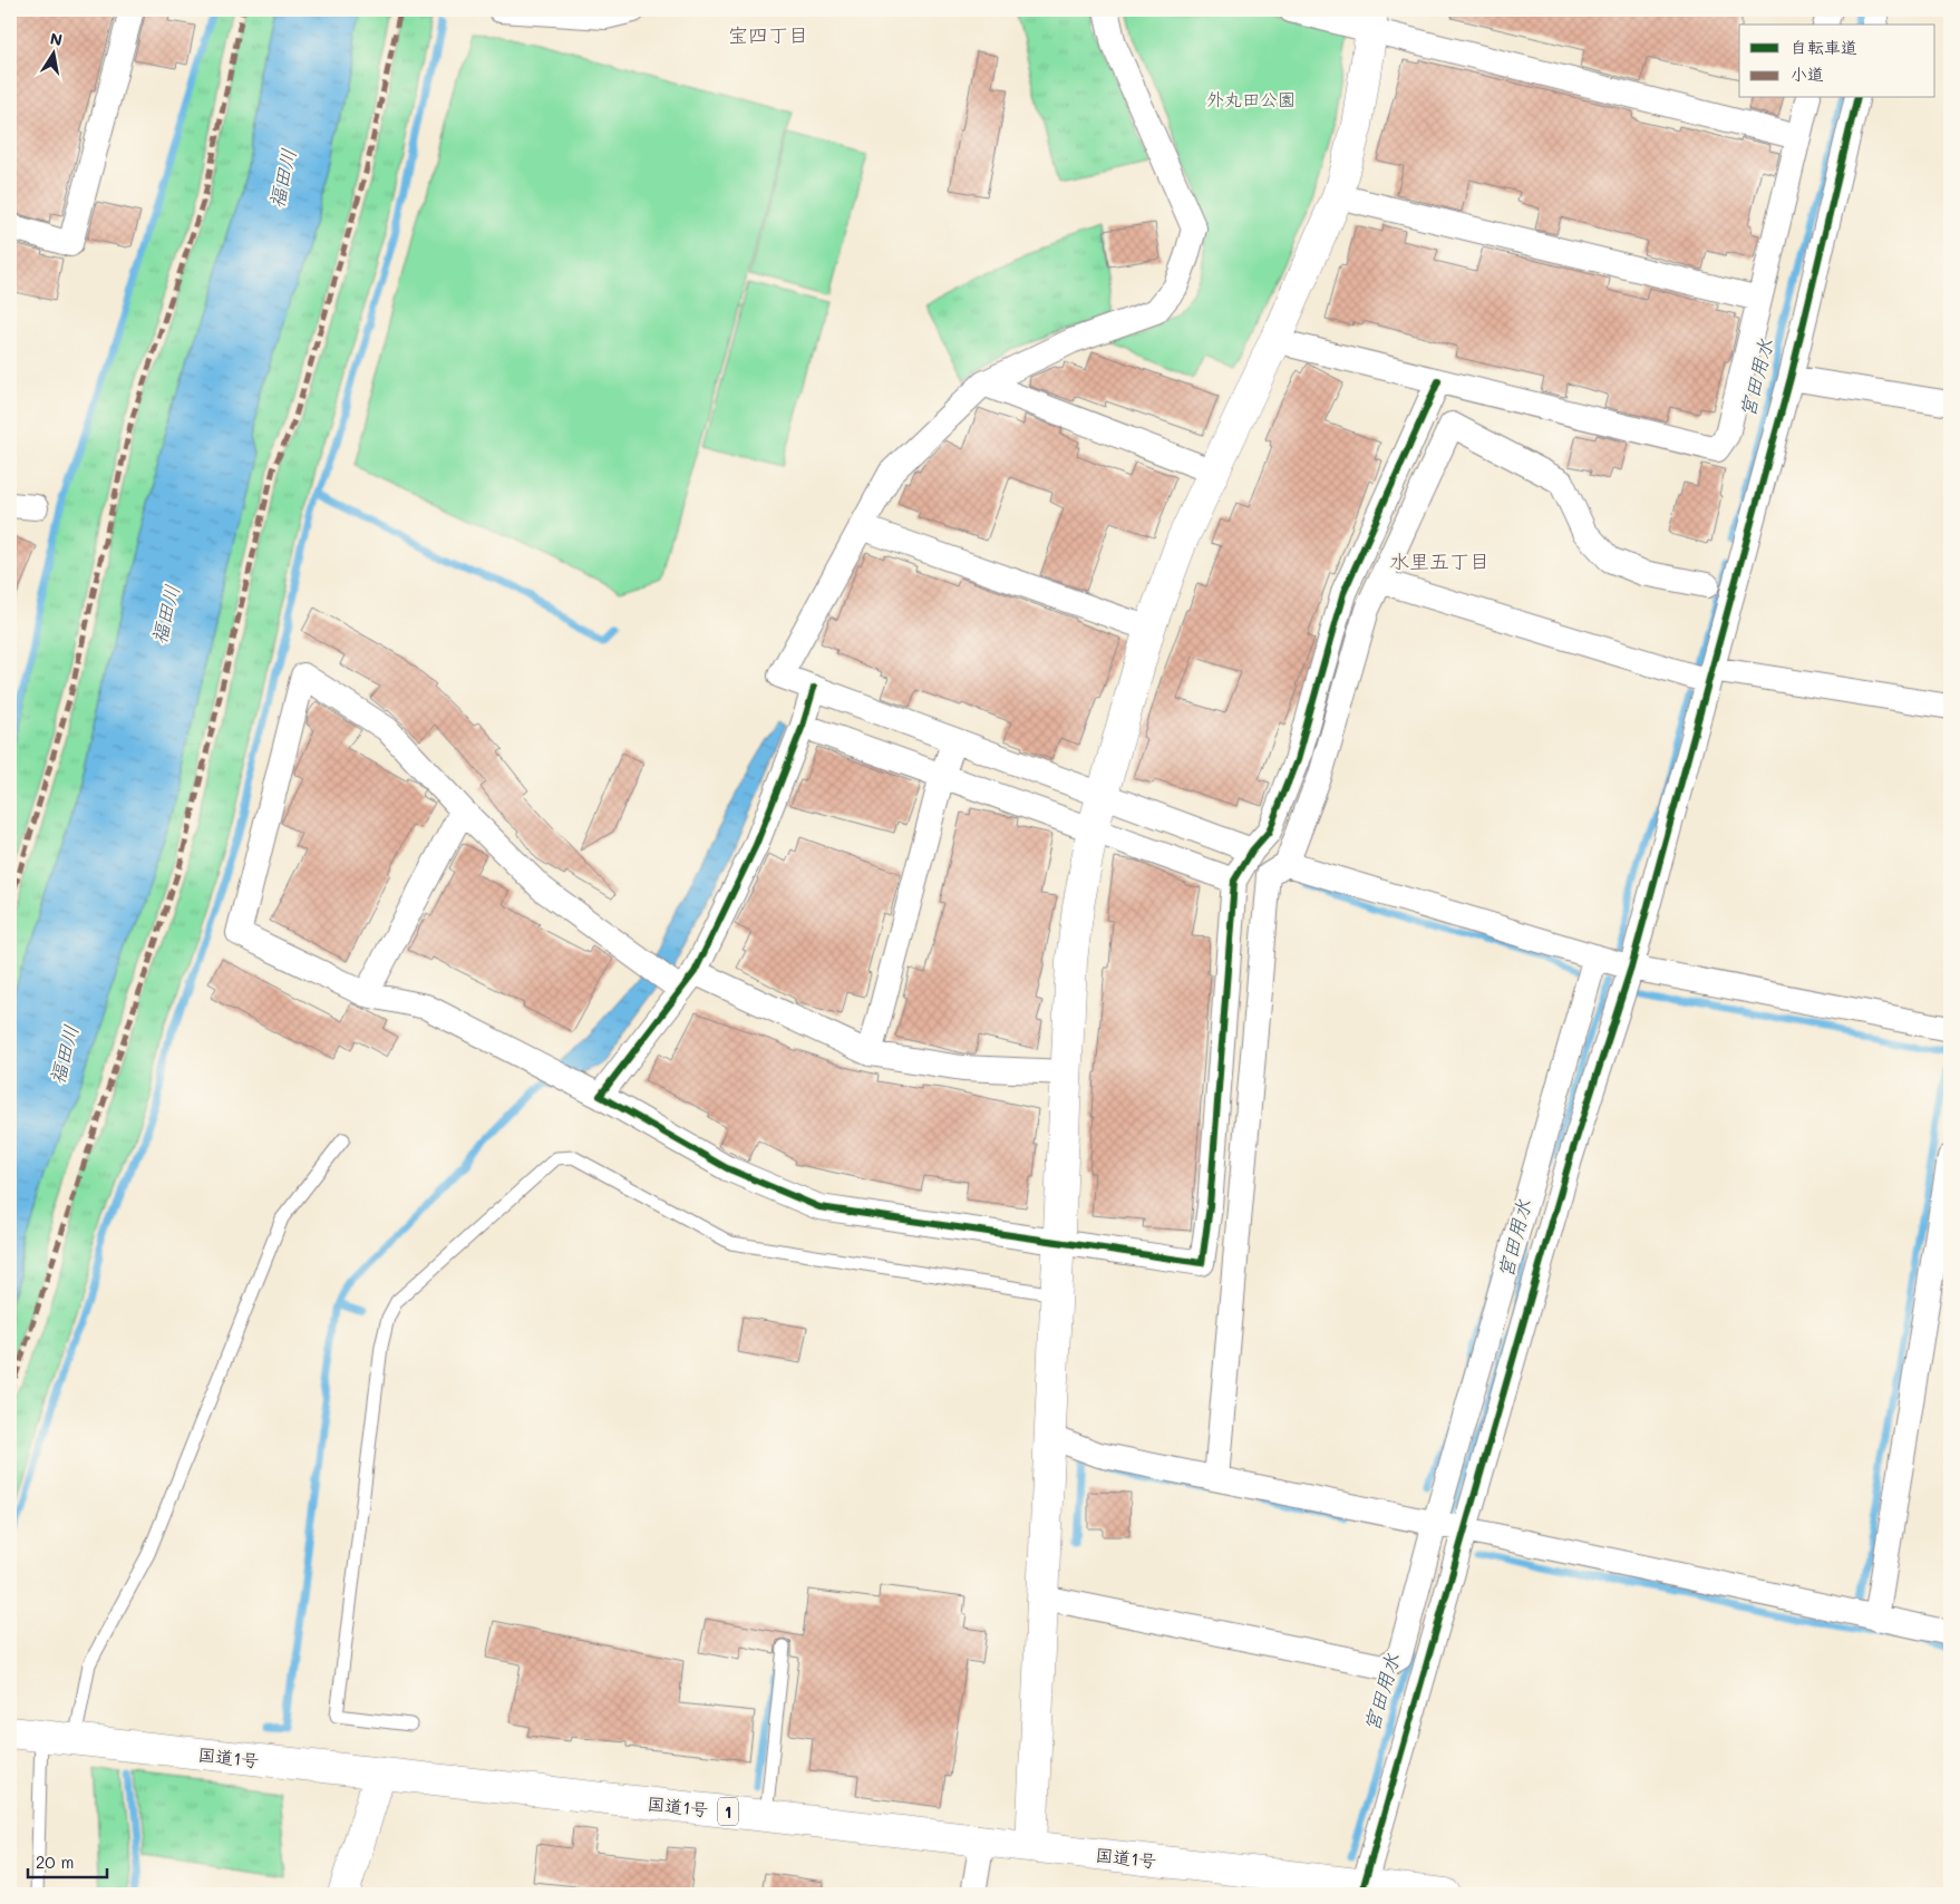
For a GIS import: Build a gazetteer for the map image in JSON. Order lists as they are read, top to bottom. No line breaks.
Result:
{"streets":{"main road":["国道1号","1"]},"districts":["宝四丁目","水里五丁目"],"water":["福田川","宮田用水"],"parks":["外丸田公園"],"legend":["自転車道","小道"],"scale_bar":"20 m","north":"top"}
